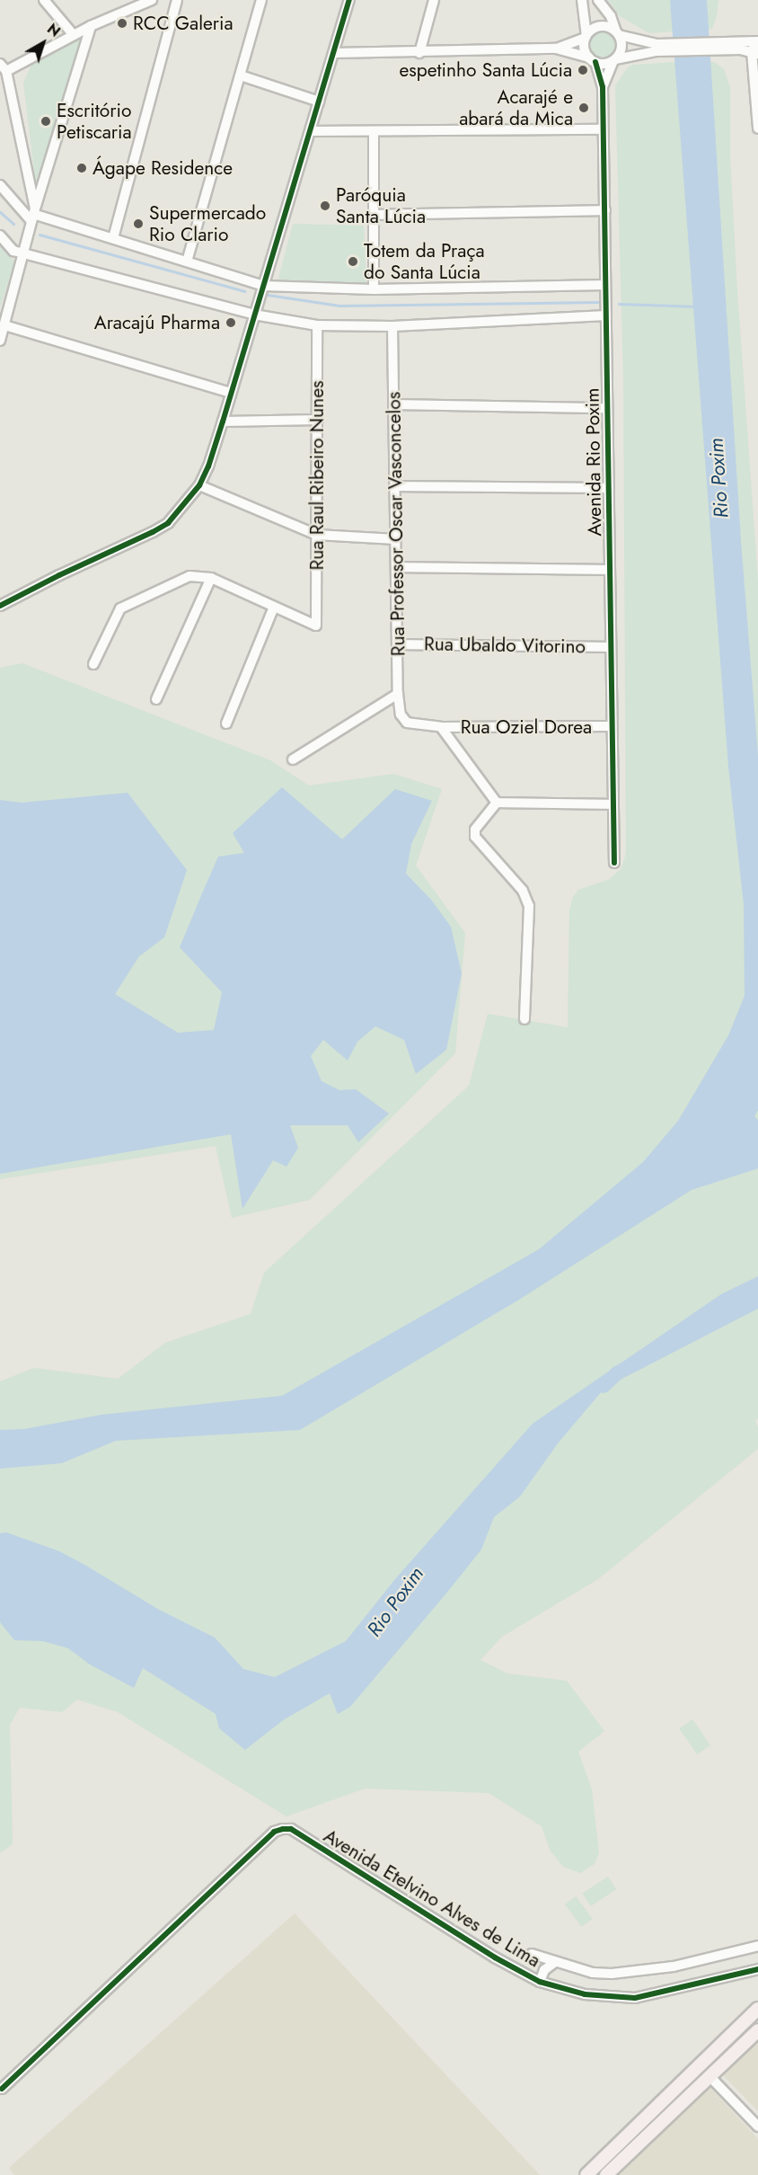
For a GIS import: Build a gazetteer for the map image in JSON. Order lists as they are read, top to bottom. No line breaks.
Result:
{"streets":{"street":["Avenida Rio Poxim","Rua Raul Ribeiro Nunes","Rua Professor Oscar Vasconcelos","Rua Ubaldo Vitorino","Rua Oziel Dorea","Avenida Etelvino Alves de Lima"]},"crossings":[["Avenida Rio Poxim","Rua Ubaldo Vitorino"],["Avenida Rio Poxim","Rua Oziel Dorea"],["Rua Professor Oscar Vasconcelos","Rua Ubaldo Vitorino"],["Rua Professor Oscar Vasconcelos","Rua Oziel Dorea"]],"water":["Rio Poxim"],"places":["RCC Galeria","espetinho Santa Lúcia","Acarajé e abará da Mica","Escritório Petiscaria","Ágape Residence","Paróquia Santa Lúcia","Supermercado Rio Clario","Totem da Praça do Santa Lúcia","Aracajú Pharma"],"north":"top right"}
